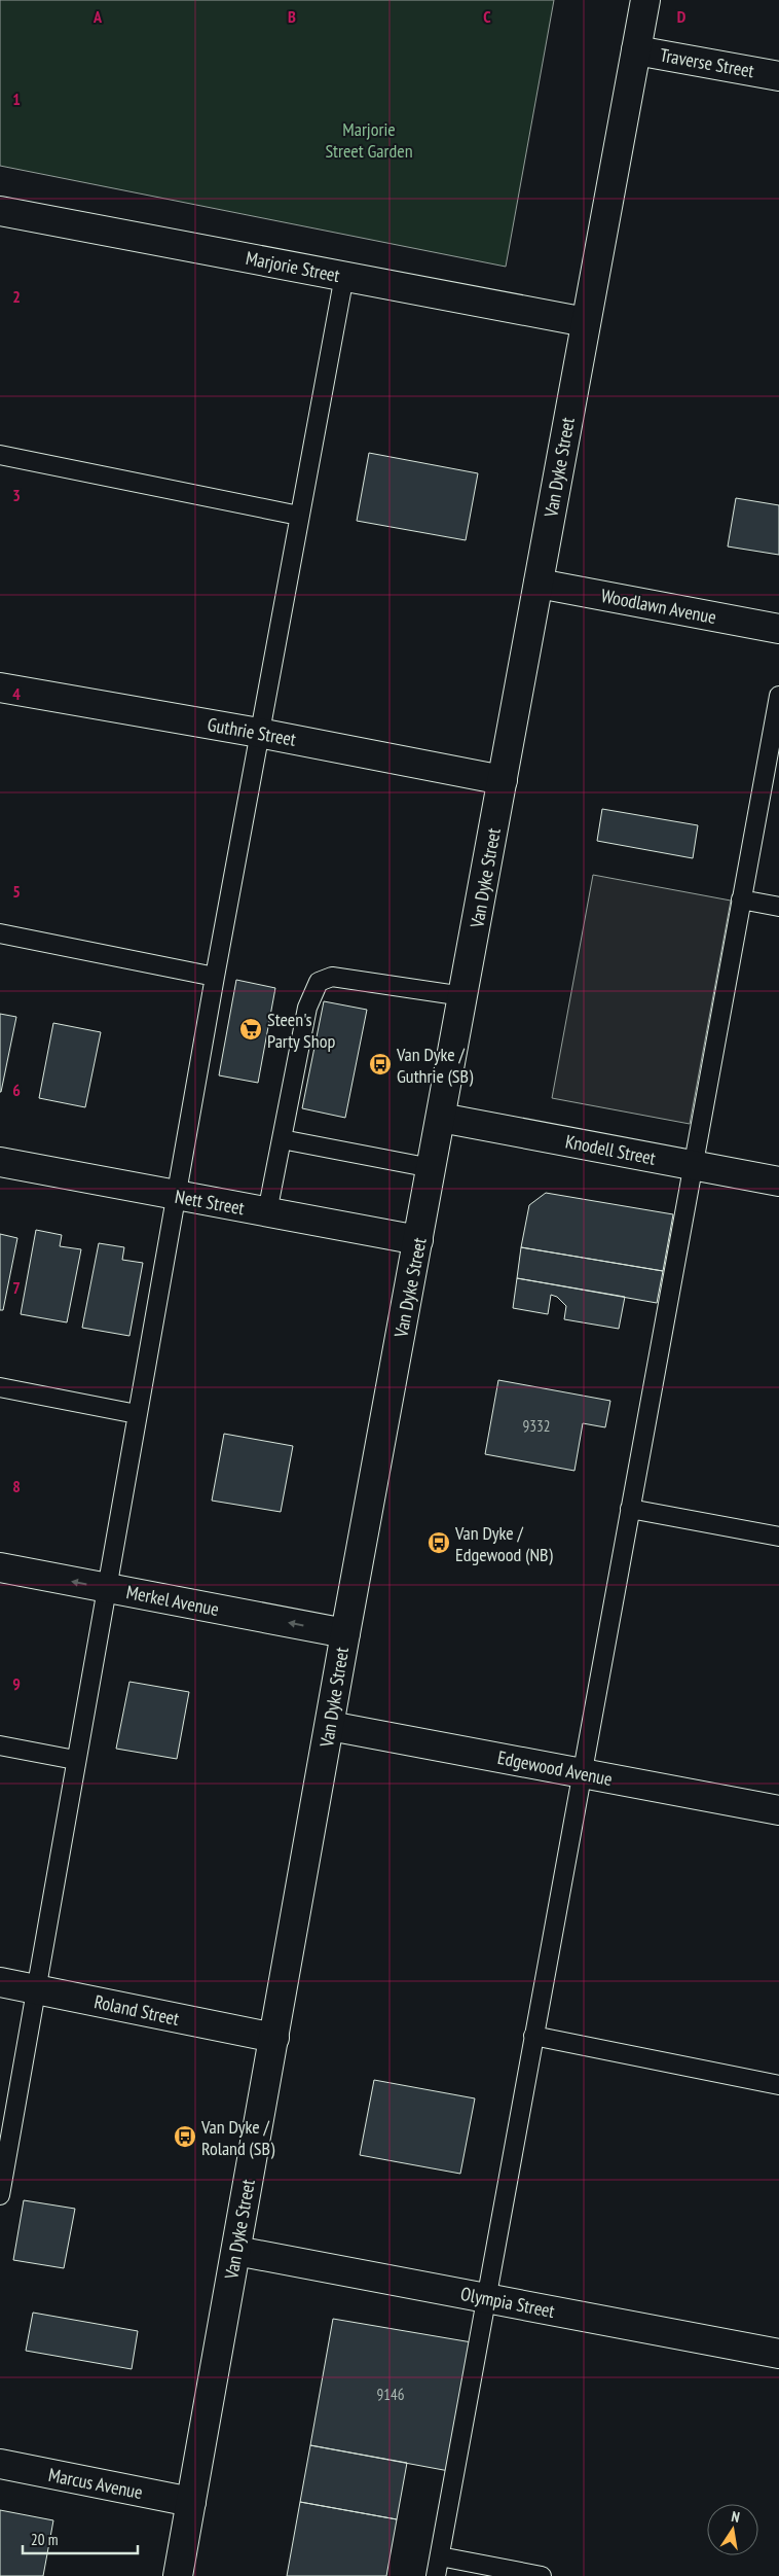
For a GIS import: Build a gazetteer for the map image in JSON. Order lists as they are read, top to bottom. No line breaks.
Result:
{"streets":{"street":["Traverse Street","Marjorie Street","Van Dyke Street","Woodlawn Avenue","Guthrie Street","Knodell Street","Nett Street","Merkel Avenue","Edgewood Avenue","Roland Street","Olympia Street","Marcus Avenue"]},"crossings":[["Traverse Street","Van Dyke Street"],["Marjorie Street","Van Dyke Street"],["Van Dyke Street","Woodlawn Avenue"],["Van Dyke Street","Guthrie Street"],["Van Dyke Street","Knodell Street"],["Van Dyke Street","Nett Street"],["Van Dyke Street","Merkel Avenue"],["Van Dyke Street","Edgewood Avenue"],["Van Dyke Street","Roland Street"],["Van Dyke Street","Olympia Street"],["Van Dyke Street","Marcus Avenue"]],"one_way":["Merkel Avenue"],"parks":["Marjorie Street Garden"],"places":{"supermarket":["Steen's Party Shop"],"bus stop":["Van Dyke / Guthrie (SB)","Van Dyke / Edgewood (NB)","Van Dyke / Roland (SB)"]},"house_numbers":["9332","9146"],"scale_bar":"20 m","north":"top","grid":{"columns":["A","B","C","D"],"rows":["1","2","3","4","5","6","7","8","9"]}}
